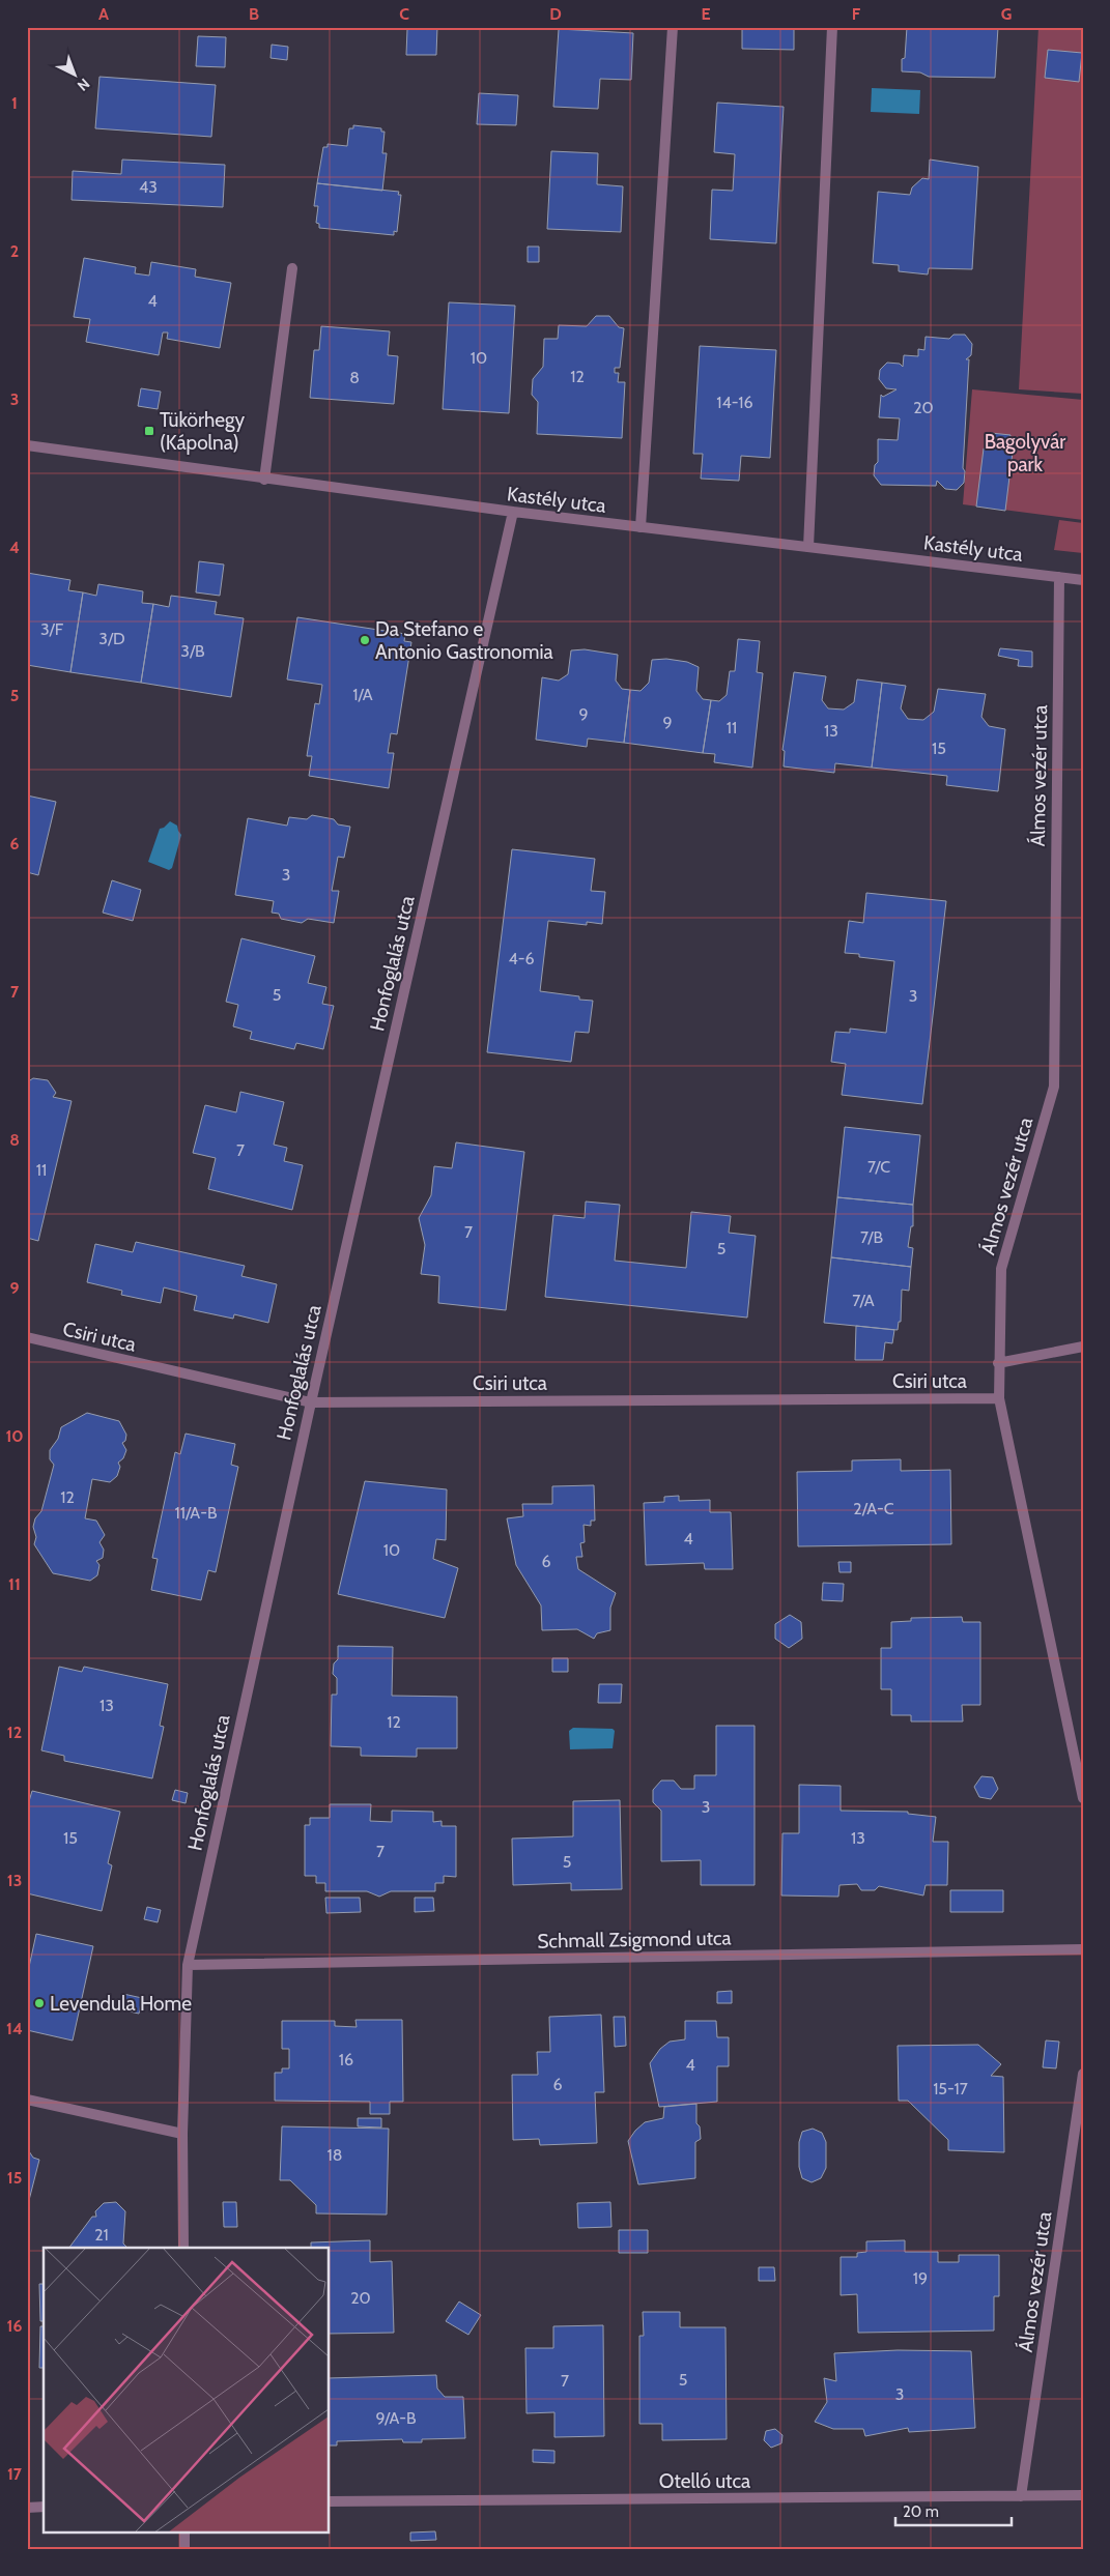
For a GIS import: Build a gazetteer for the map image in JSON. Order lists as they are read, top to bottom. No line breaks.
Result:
{"streets":{"street":["Kastély utca","Álmos vezér utca","Honfoglalás utca","Csiri utca","Schmall Zsigmond utca","Otelló utca"]},"crossings":[["Kastély utca","Álmos vezér utca"],["Kastély utca","Honfoglalás utca"],["Álmos vezér utca","Csiri utca"],["Álmos vezér utca","Otelló utca"],["Honfoglalás utca","Csiri utca"],["Honfoglalás utca","Schmall Zsigmond utca"]],"parks":["Bagolyvár park"],"places":{"transit":["Tükörhegy (Kápolna)"],"other":["Da Stefano e Antonio Gastronomia","Levendula Home"]},"house_numbers":["43","4","10","12","8","14-16","20","3/F","3/D","3/B","1/A","9","9","11","13","15","3","4-6","5","3","7","7/C","11","7","7/B","5","7/A","12","2/A-C","11/A-B","4","10","6","13","12","3","15","13","7","5","16","4","6","15-17","18","21","19","20","5","7","3","9/A-B"],"scale_bar":"20 m","north":"bottom right","grid":{"columns":["A","B","C","D","E","F","G"],"rows":["1","2","3","4","5","6","7","8","9","10","11","12","13","14","15","16","17"]}}
